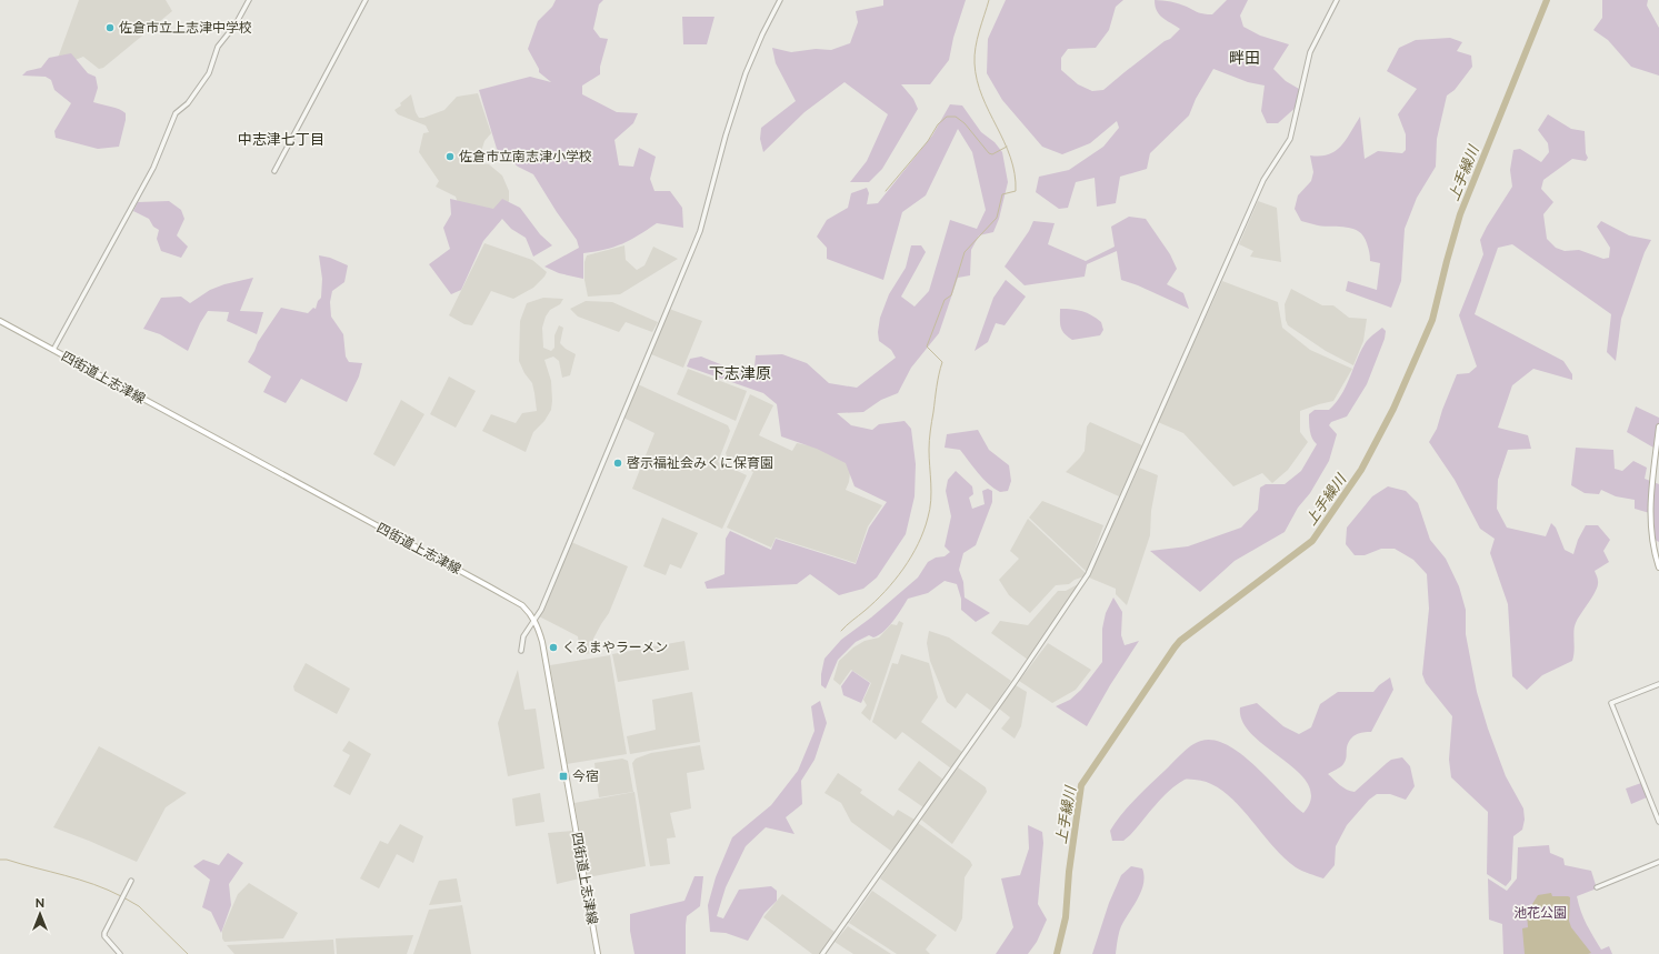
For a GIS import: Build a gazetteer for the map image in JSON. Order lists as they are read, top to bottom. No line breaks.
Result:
{"streets":{"main road":["四街道上志津線"]},"districts":["畔田","中志津七丁目","下志津原"],"water":["上手繰川"],"parks":["池花公園"],"places":{"other":["佐倉市立上志津中学校","佐倉市立南志津小学校","啓示福祉会みくに保育園","くるまやラーメン"],"transit":["今宿"]},"north":"top"}
